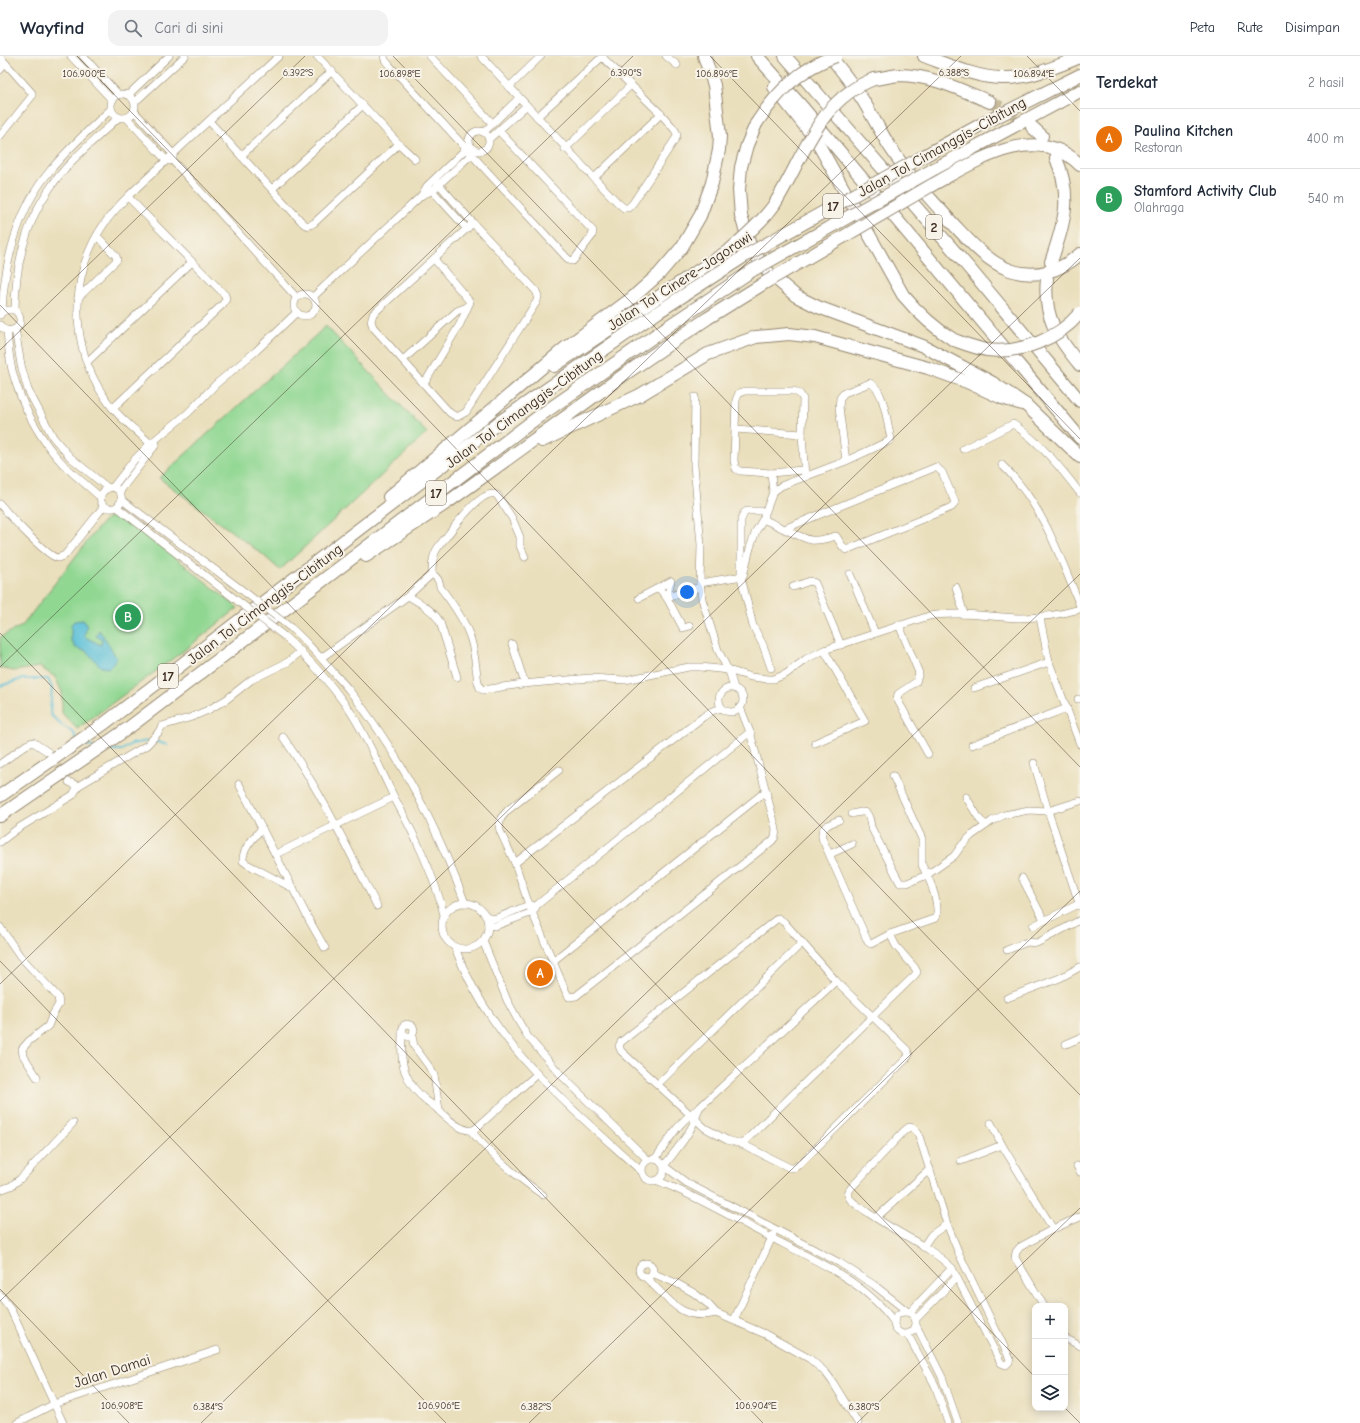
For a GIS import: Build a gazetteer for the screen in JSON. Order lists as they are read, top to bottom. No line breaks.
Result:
{"streets":{"highway":["Jalan Tol Cimanggis–Cibitung","17","2","Jalan Tol Cinere–Jagorawi"],"street":["Jalan Damai"]},"crossings":[["Jalan Tol Cimanggis–Cibitung","Jalan Tol Cinere–Jagorawi"]],"page":{"header":"Wayfind","search":"Cari di sini","nav":["Peta","Rute","Disimpan"],"heading":["Terdekat","2 hasil"],"list":[{"mark":"A","name":"Paulina Kitchen","note":"Restoran","value":"400 m"},{"mark":"B","name":"Stamford Activity Club","note":"Olahraga","value":"540 m"}],"pins":["B","A"],"map_buttons":["+","−"]},"coordinates":["6.392°S","6.390°S","6.388°S","106.894°E","106.900°E","106.898°E","106.896°E","106.908°E","106.906°E","106.904°E","6.384°S","6.382°S","6.380°S"]}
